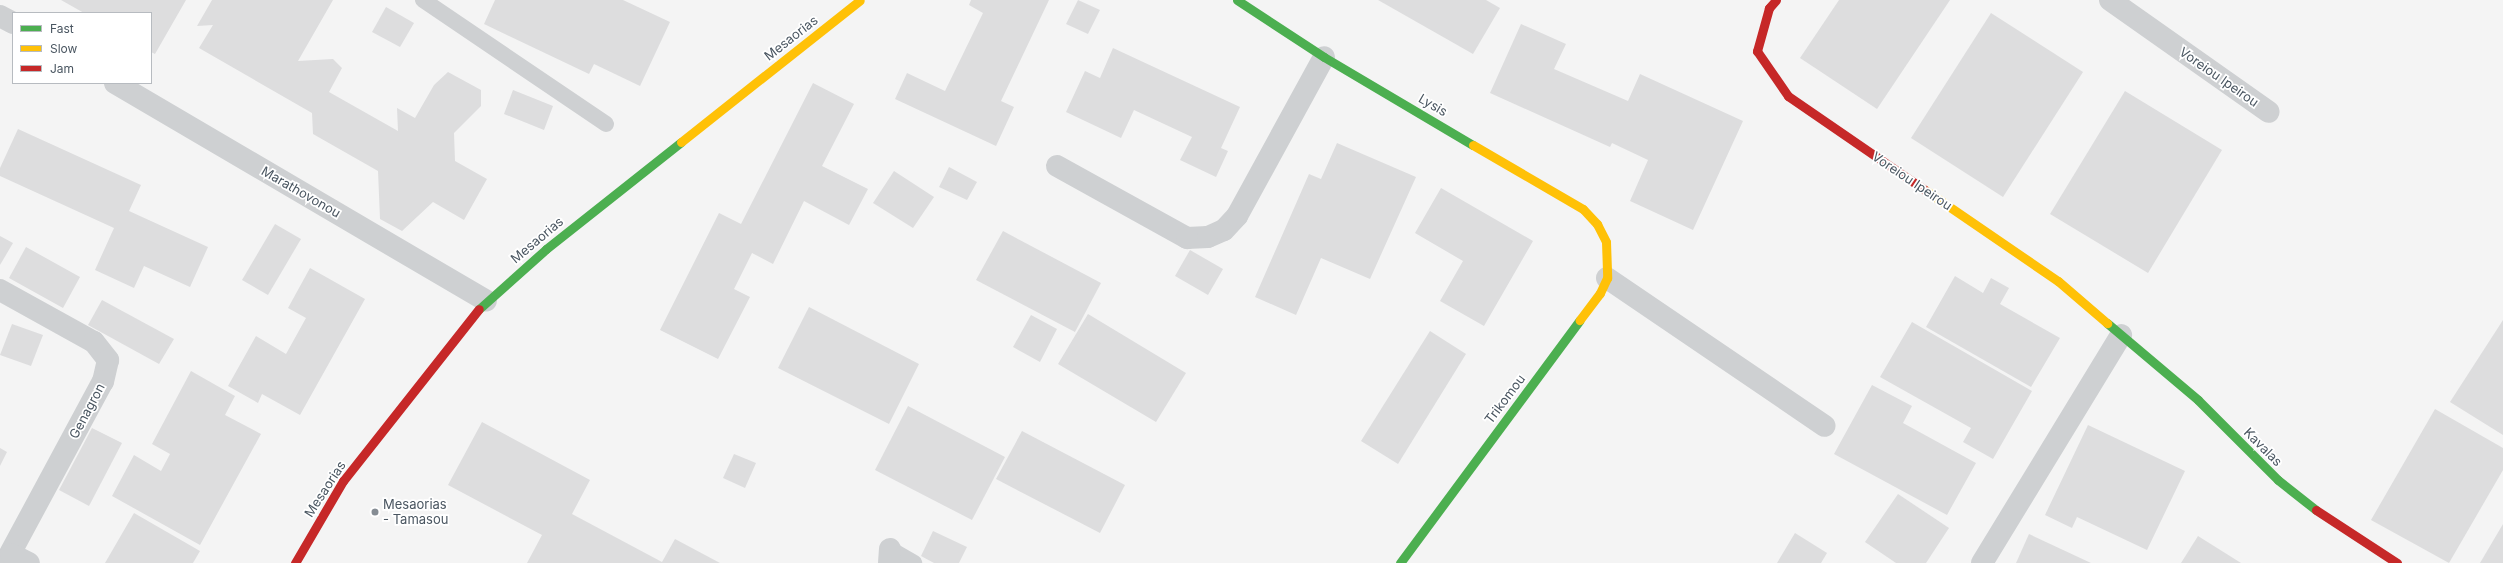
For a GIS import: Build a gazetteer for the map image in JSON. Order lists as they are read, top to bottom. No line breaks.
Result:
{"streets":{"street":["Mesaorias","Voreiou Ipeirou","Lysis","Marathovonou","Trikomou","Genagron","Kavalas"]},"crossings":[["Mesaorias","Marathovonou"],["Voreiou Ipeirou","Kavalas"],["Lysis","Trikomou"]],"places":["Mesaorias - Tamasou"],"legend":["Fast","Slow","Jam"]}
